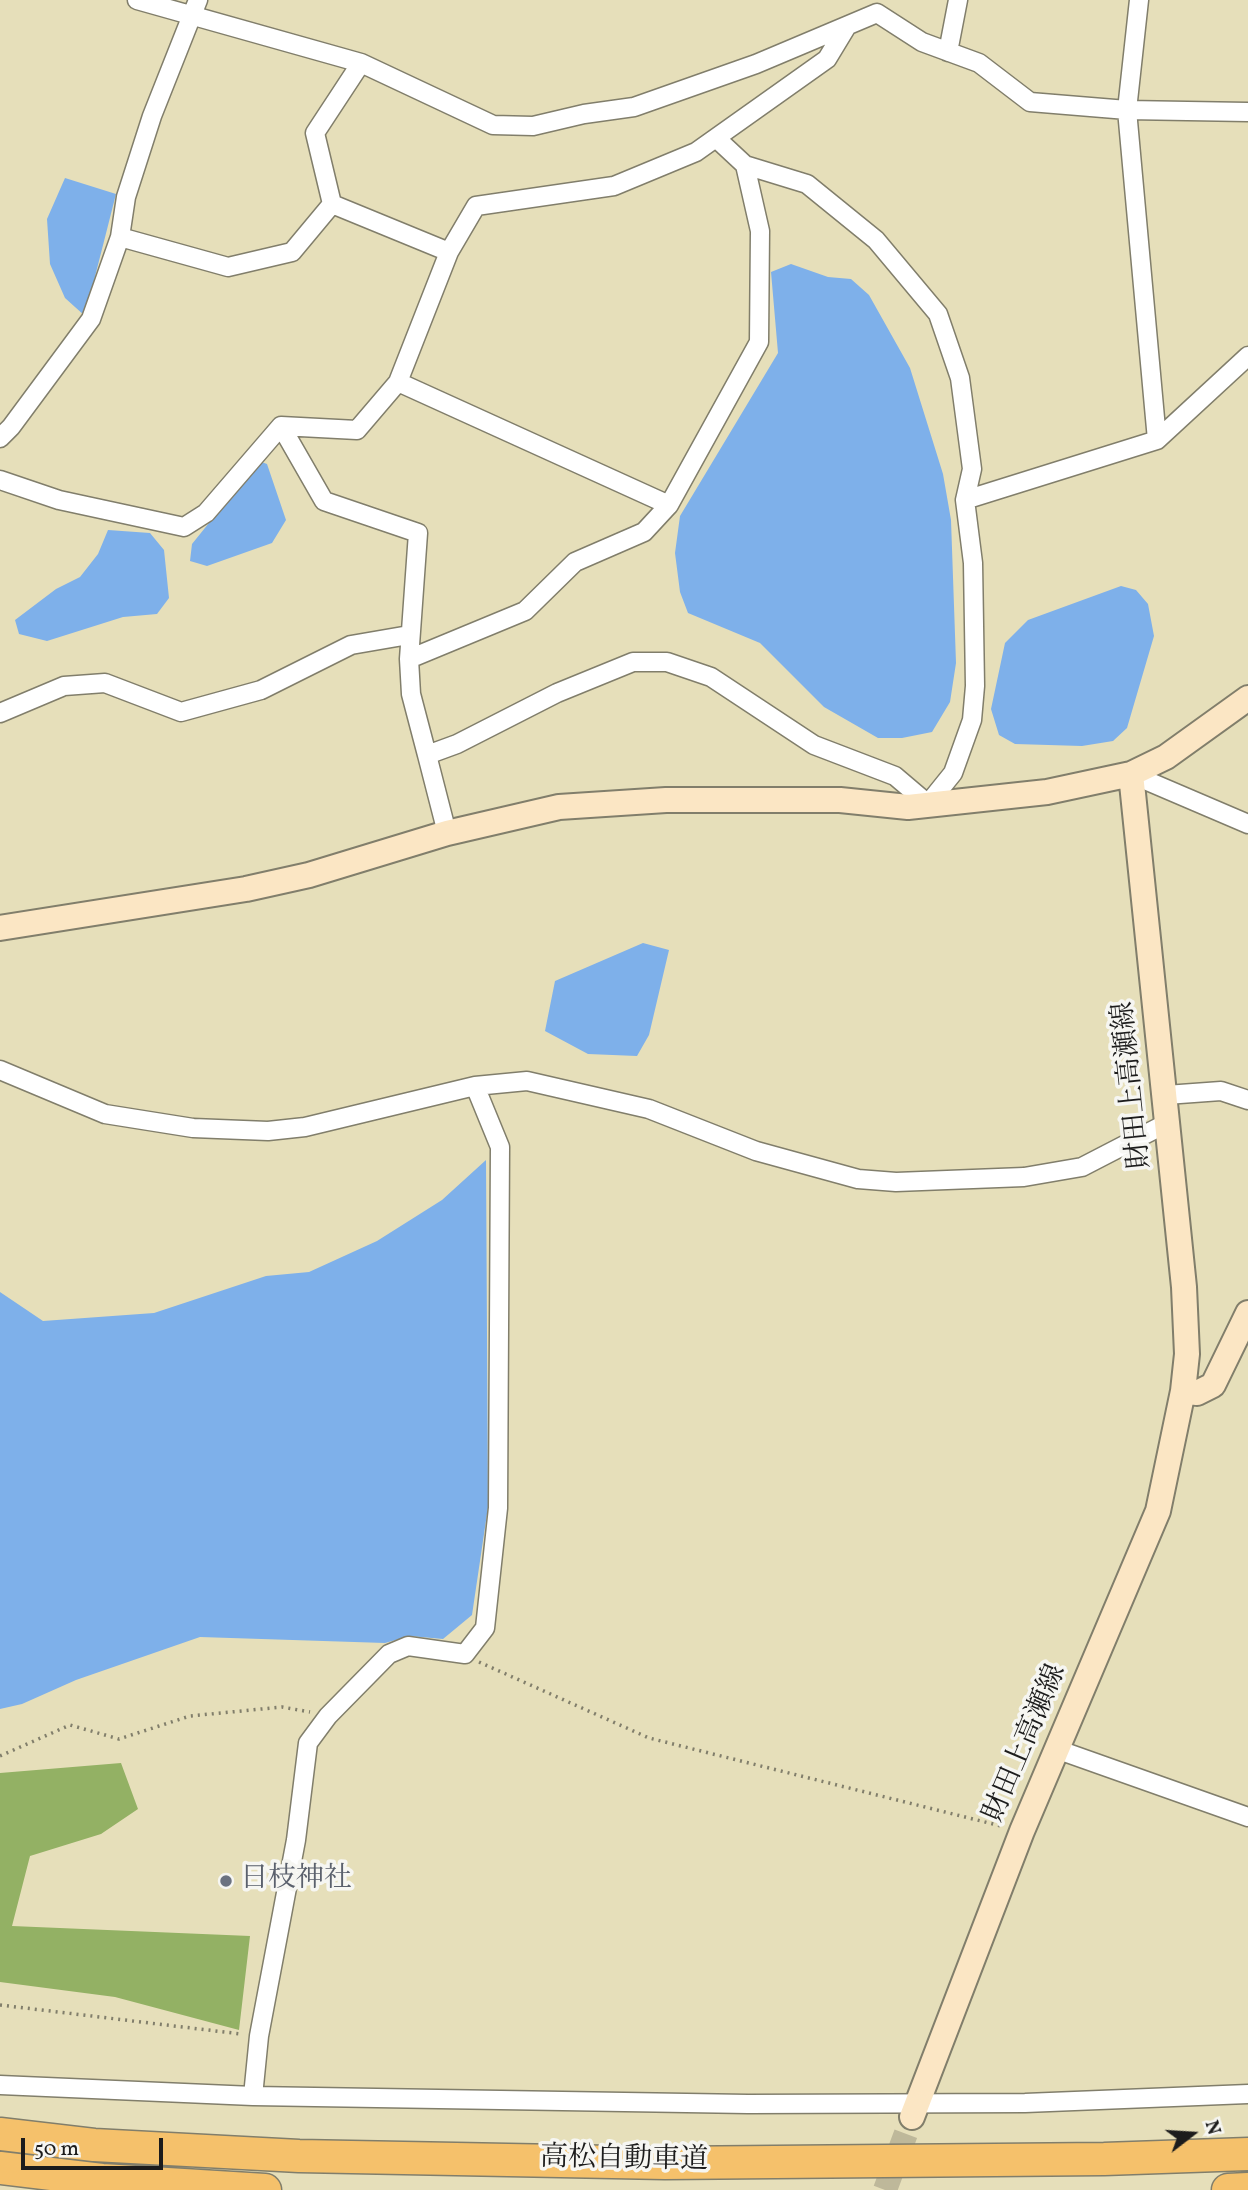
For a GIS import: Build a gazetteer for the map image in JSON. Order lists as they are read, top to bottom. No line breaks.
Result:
{"streets":{"highway":["高松自動車道"],"main road":["財田上高瀬線"]},"places":["日枝神社"],"scale_bar":"50 m","north":"right"}
